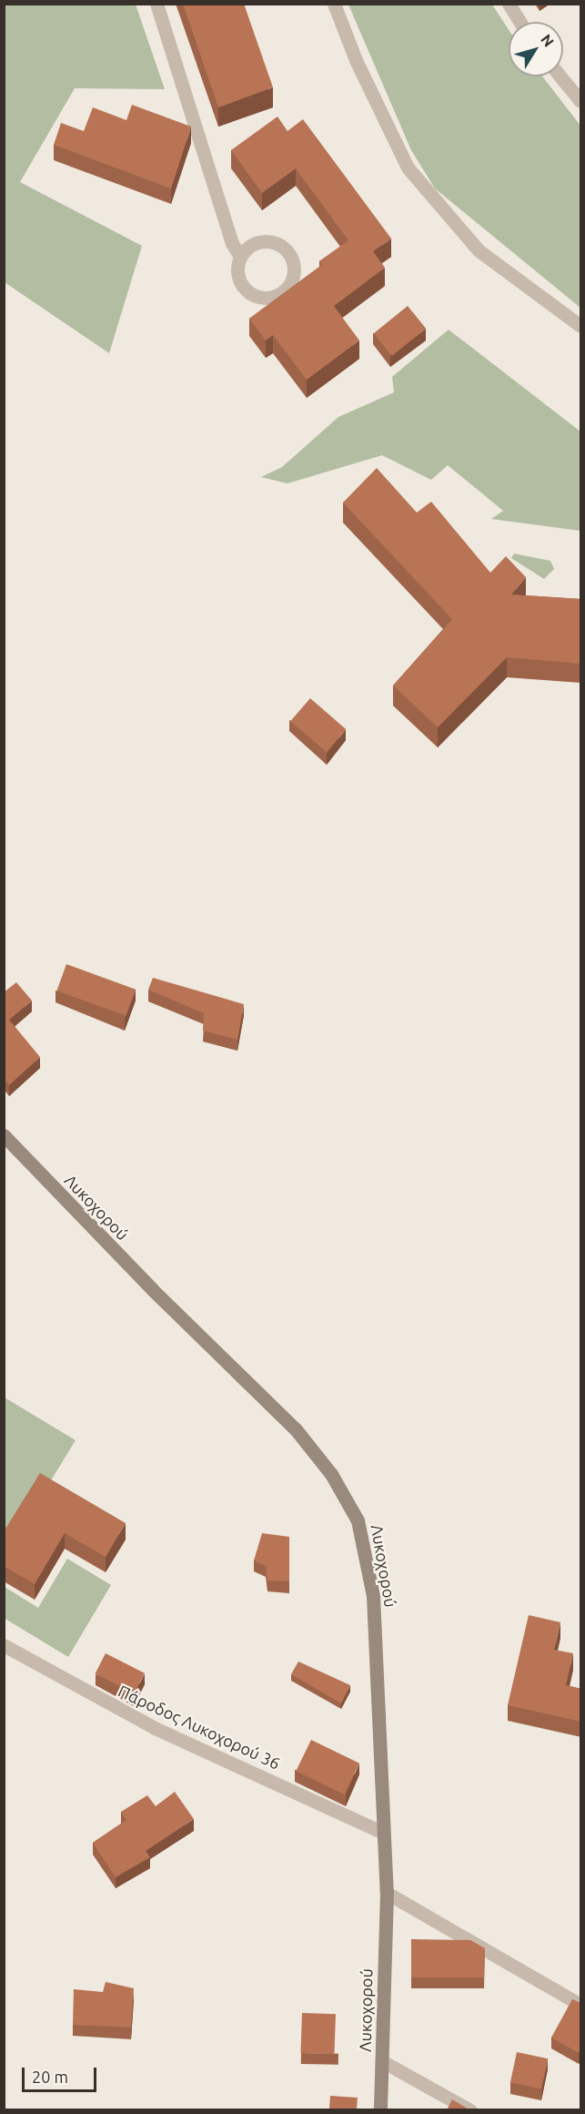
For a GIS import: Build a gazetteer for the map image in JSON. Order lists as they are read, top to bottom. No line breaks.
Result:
{"streets":{"street":["Λυκοχορού","Πάροδος Λυκοχορού 36"]},"crossings":[["Λυκοχορού","Πάροδος Λυκοχορού 36"]],"scale_bar":"20 m","north":"top right"}
